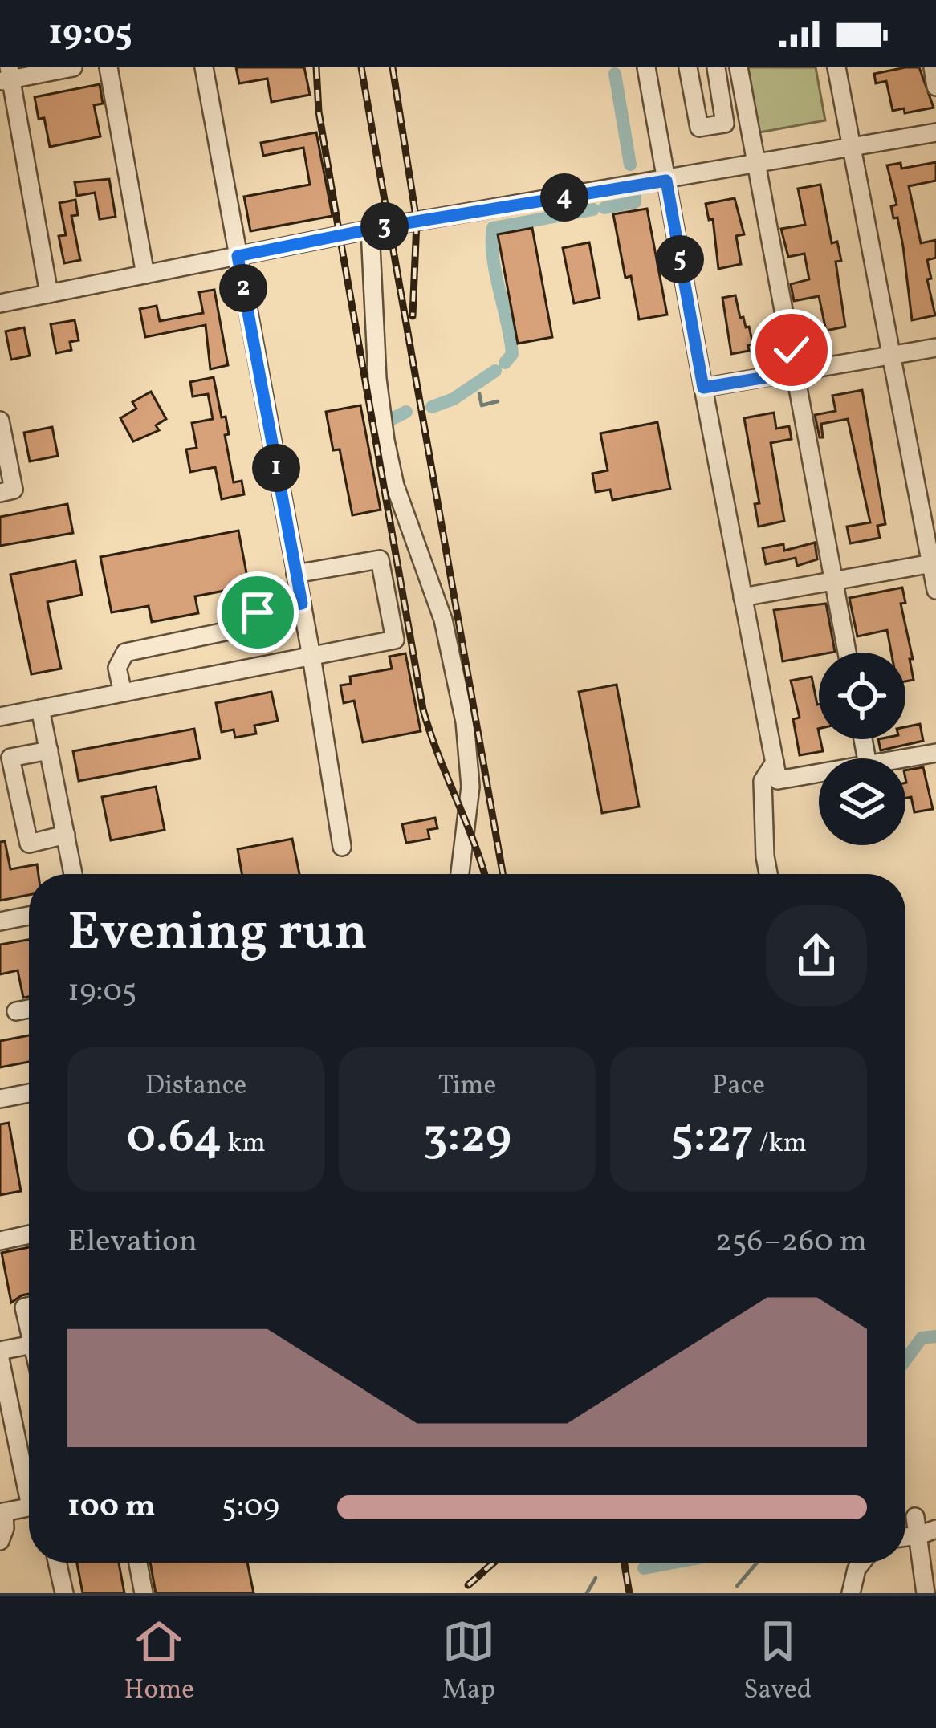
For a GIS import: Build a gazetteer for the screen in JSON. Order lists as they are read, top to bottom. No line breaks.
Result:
{"page":{"status":"19:05","pins":["4","3","5","2","1"],"heading":["Evening run","19:05"],"stats":[["Distance","0.64 km"],["Time","3:29"],["Pace","5:27 /km"]],"chart":["Elevation","256–260 m"],"list":[{"name":"100 m","note":"5:09"}],"tabs":["Home","Map","Saved"]}}
